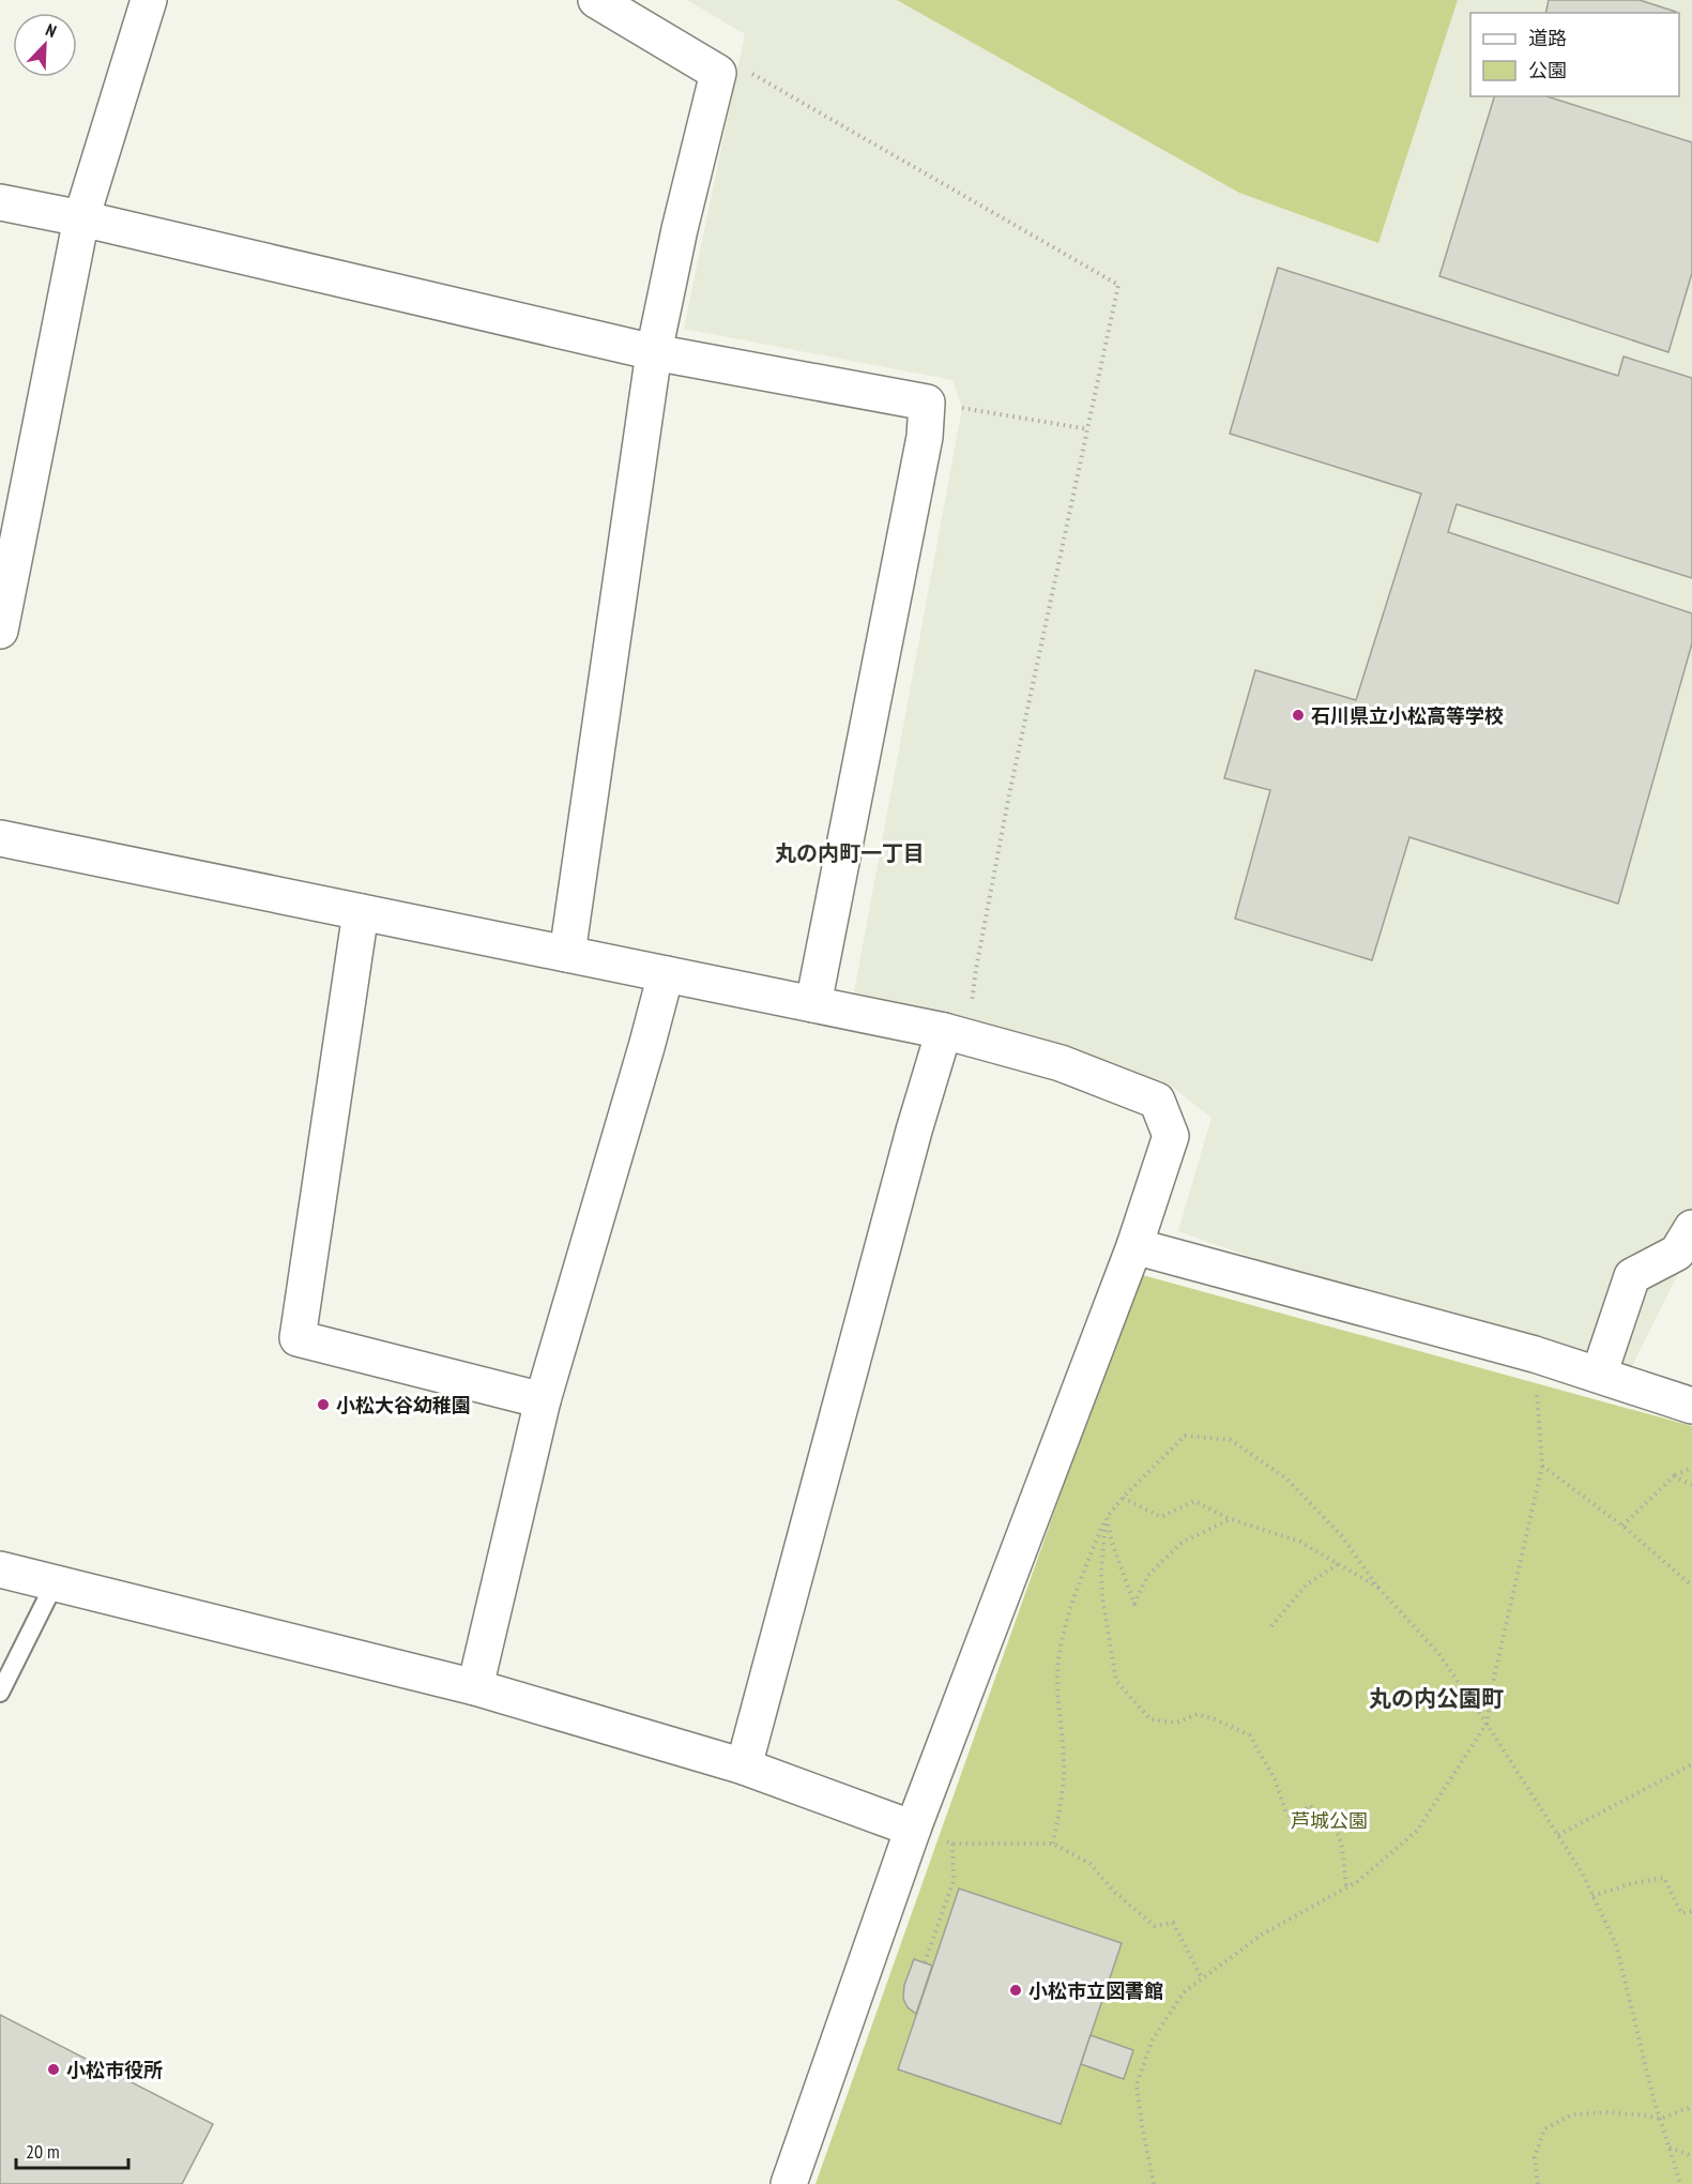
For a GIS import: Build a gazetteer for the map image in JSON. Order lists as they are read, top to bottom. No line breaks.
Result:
{"districts":["丸の内町一丁目","丸の内公園町"],"parks":["芦城公園"],"places":["石川県立小松高等学校","小松大谷幼稚園","小松市立図書館","小松市役所"],"legend":["道路","公園"],"scale_bar":"20 m","north":"top right"}
